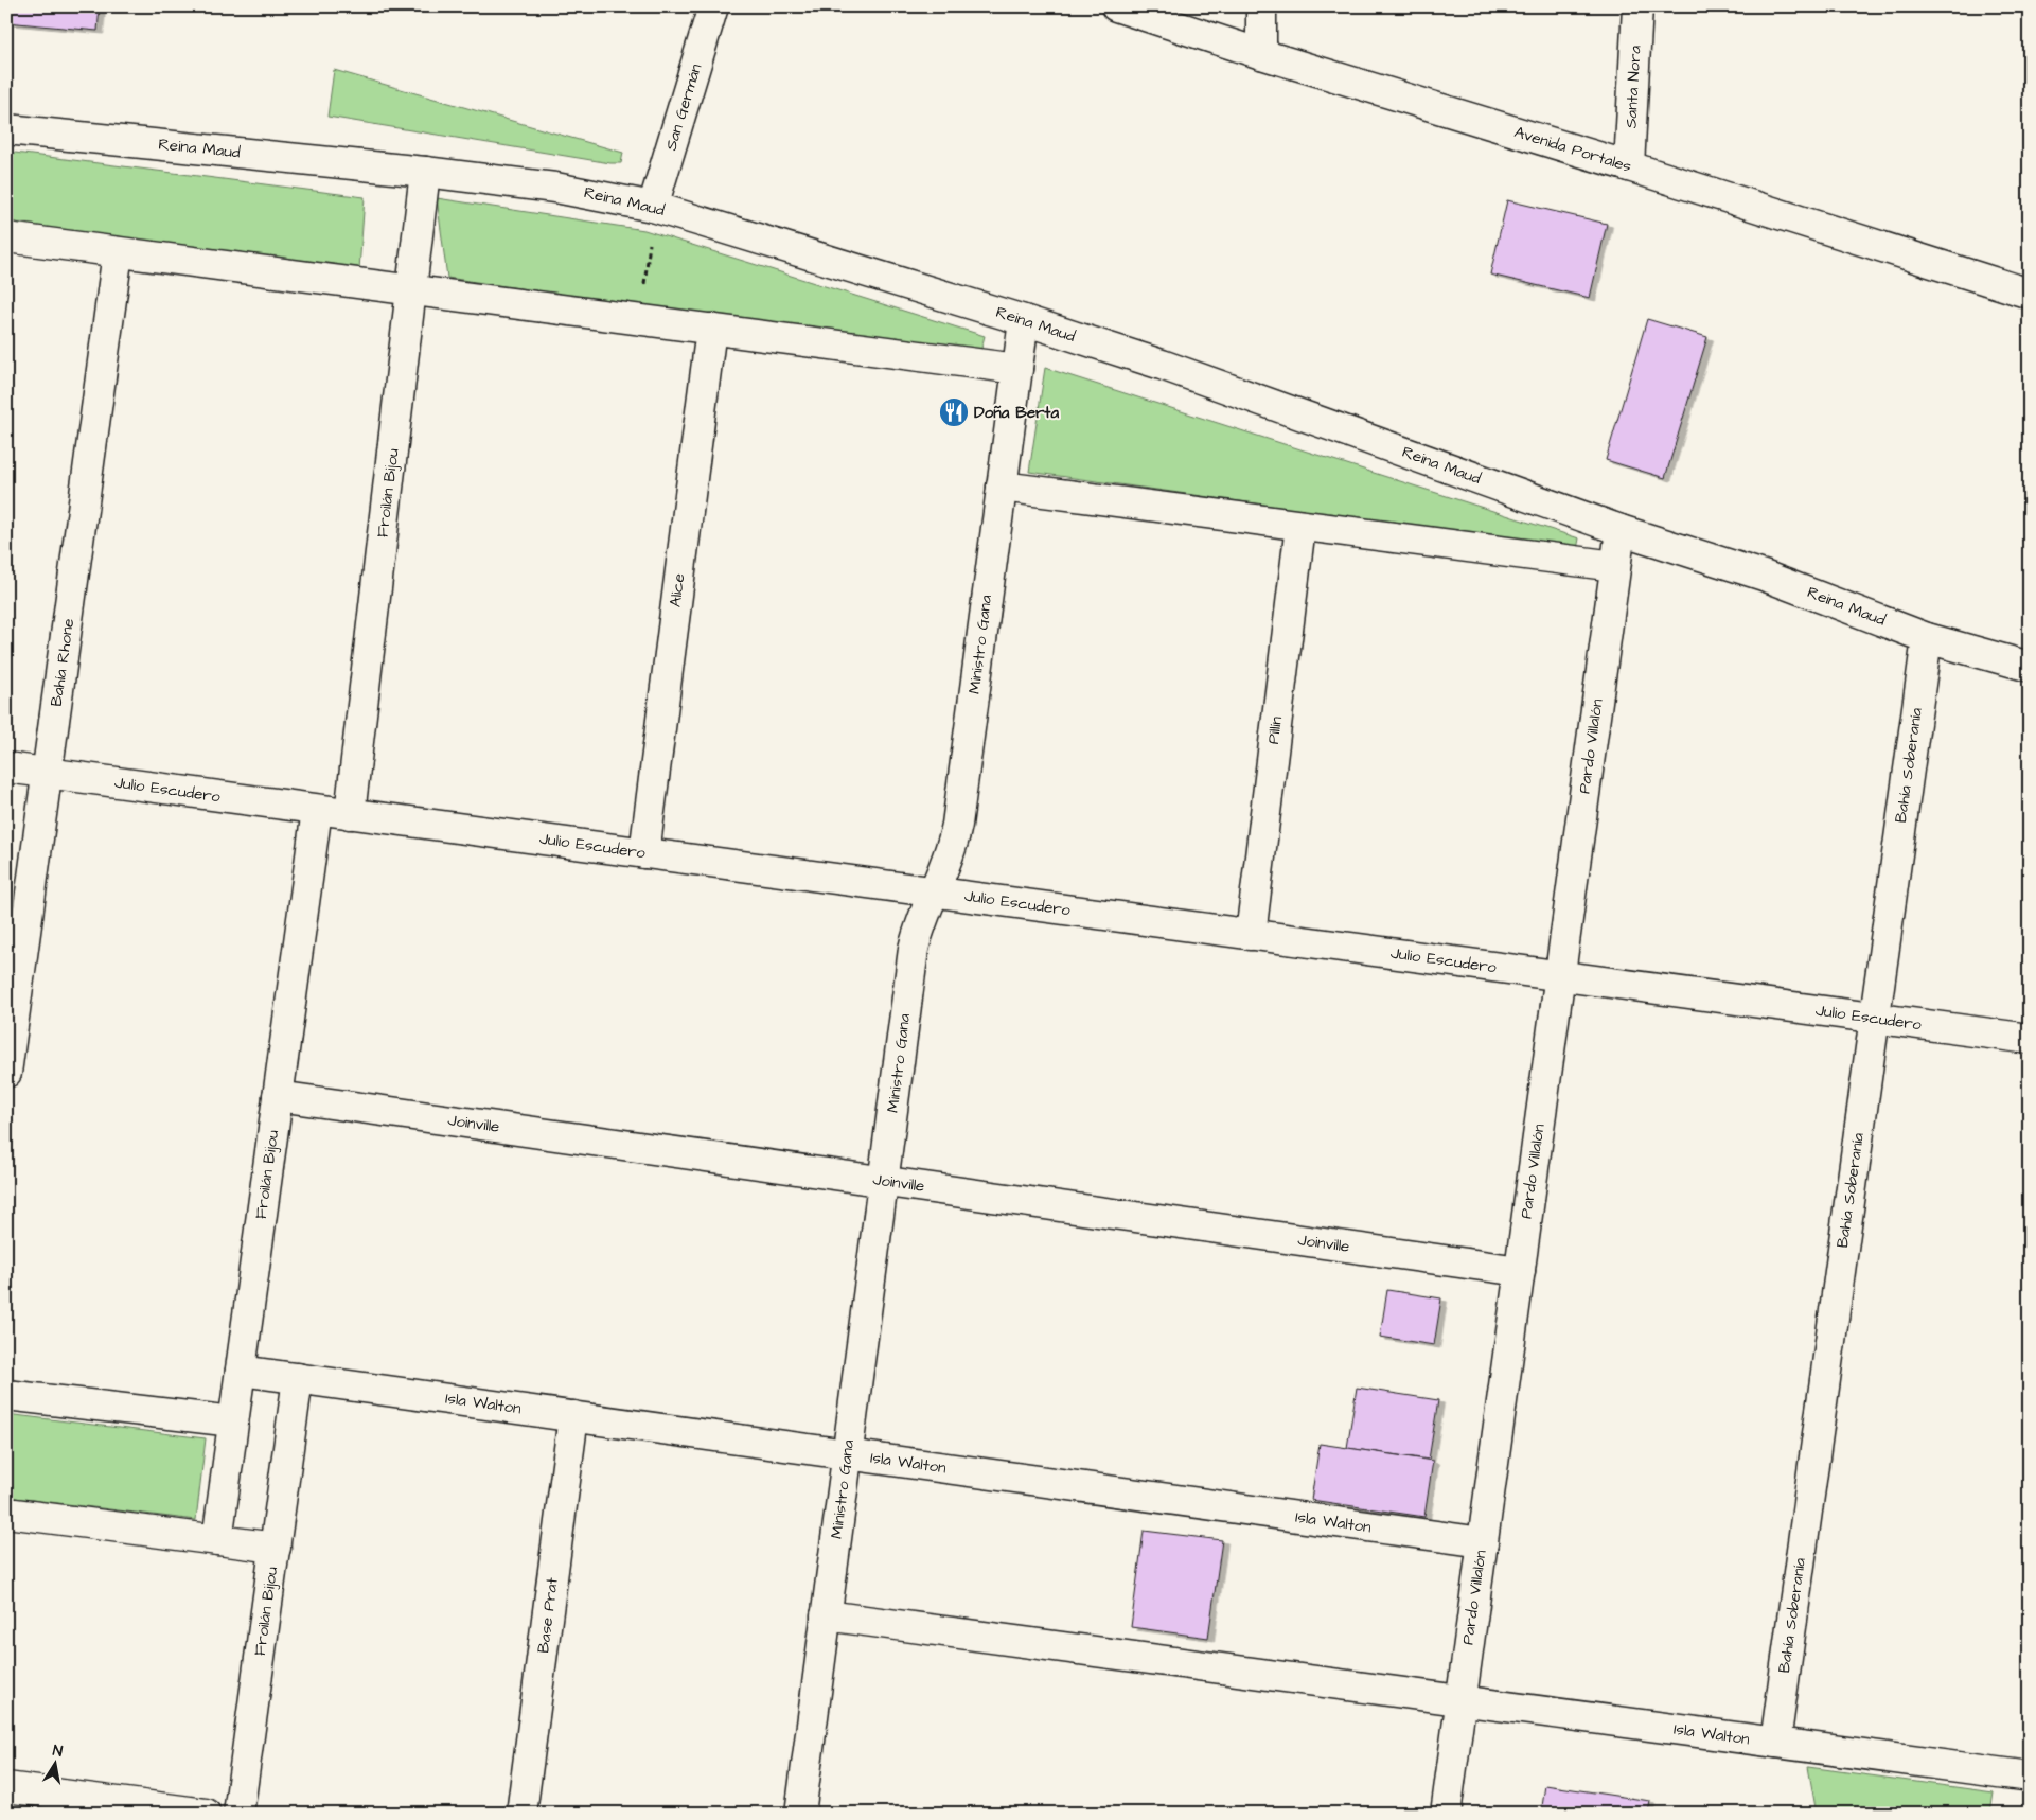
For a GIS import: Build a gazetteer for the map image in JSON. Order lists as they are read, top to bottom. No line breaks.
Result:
{"streets":{"street":["Santa Nora","San Germán","Reina Maud","Avenida Portales","Froilán Bijou","Alice","Ministro Gana","Bahía Rhone","Pillín","Pardo Villalón","Bahía Soberanía","Julio Escudero","Joinville","Isla Walton","Base Prat"]},"crossings":[["Santa Nora","Avenida Portales"],["San Germán","Reina Maud"],["Reina Maud","Froilán Bijou"],["Reina Maud","Ministro Gana"],["Reina Maud","Pardo Villalón"],["Reina Maud","Bahía Soberanía"],["Froilán Bijou","Julio Escudero"],["Froilán Bijou","Joinville"],["Froilán Bijou","Isla Walton"],["Alice","Julio Escudero"],["Ministro Gana","Julio Escudero"],["Ministro Gana","Joinville"],["Ministro Gana","Isla Walton"],["Bahía Rhone","Julio Escudero"],["Pillín","Julio Escudero"],["Pardo Villalón","Julio Escudero"],["Pardo Villalón","Joinville"],["Pardo Villalón","Isla Walton"],["Bahía Soberanía","Julio Escudero"],["Bahía Soberanía","Isla Walton"],["Isla Walton","Base Prat"]],"places":{"restaurant":["Doña Berta"]},"north":"top"}
